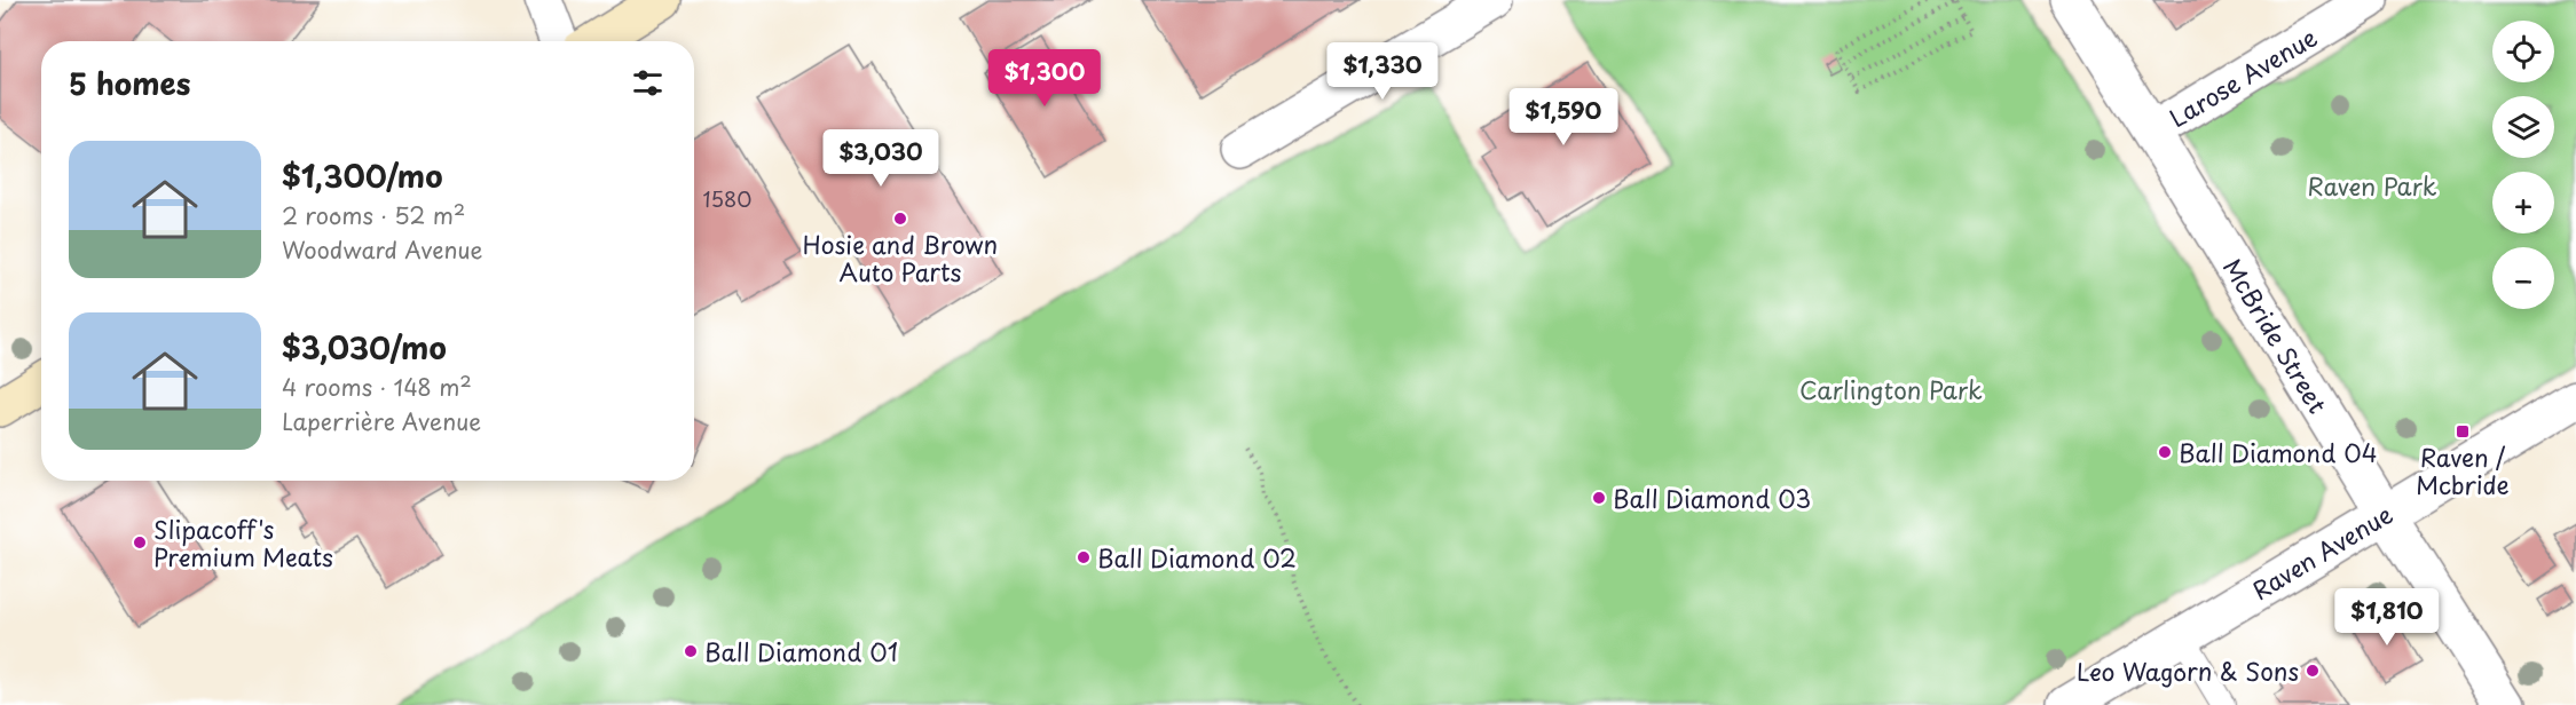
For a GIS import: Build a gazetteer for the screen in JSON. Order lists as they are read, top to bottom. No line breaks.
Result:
{"streets":{"street":["Larose Avenue","McBride Street","Raven Avenue"]},"crossings":[["Larose Avenue","McBride Street"],["McBride Street","Raven Avenue"]],"parks":["Raven Park","Carlington Park"],"places":{"other":["Hosie and Brown Auto Parts","Ball Diamond 04","Ball Diamond 03","Slipacoff's Premium Meats","Ball Diamond 02","Ball Diamond 01","Leo Wagorn & Sons"],"transit":["Raven / Mcbride"]},"house_numbers":["1580"],"page":{"map_buttons":["+","−"],"heading":"5 homes","price":["$1,330","$1,300","$1,590","$3,030","$1,810"],"list":[{"name":"$1,300/mo","note":"2 rooms · 52 m² · Woodward Avenue"},{"name":"$3,030/mo","note":"4 rooms · 148 m² · Laperrière Avenue"}]}}
